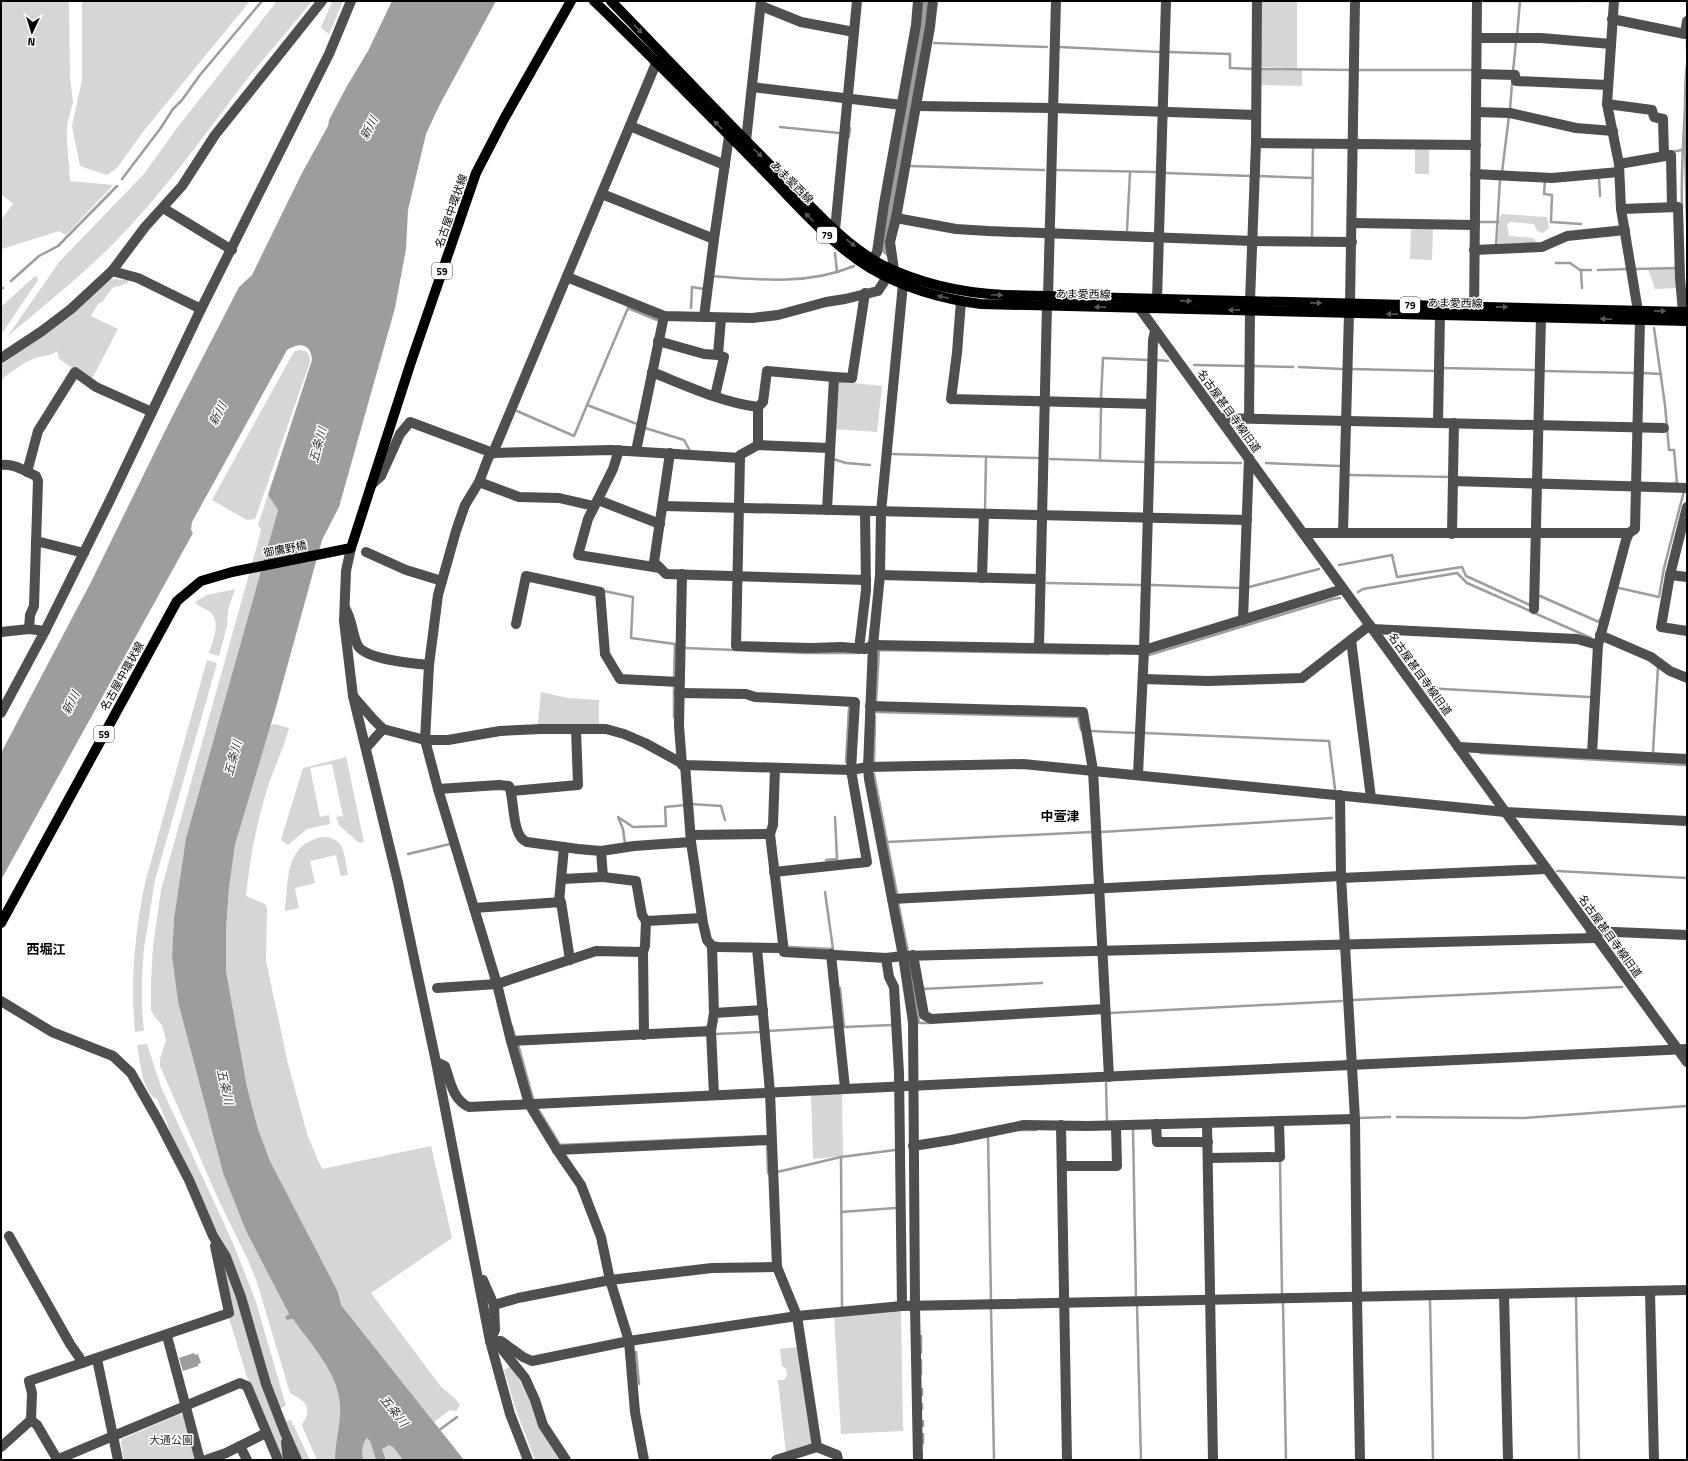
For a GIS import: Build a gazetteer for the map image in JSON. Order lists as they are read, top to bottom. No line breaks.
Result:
{"streets":{"main road":["あま愛西線","名古屋中環状線","79","59","御鷹野橋"],"street":["名古屋甚目寺線旧道"]},"crossings":[["あま愛西線","名古屋甚目寺線旧道"],["名古屋中環状線","御鷹野橋"]],"districts":["中萱津","西堀江"],"water":["新川","五条川"],"parks":["大通公園"],"north":"bottom"}
